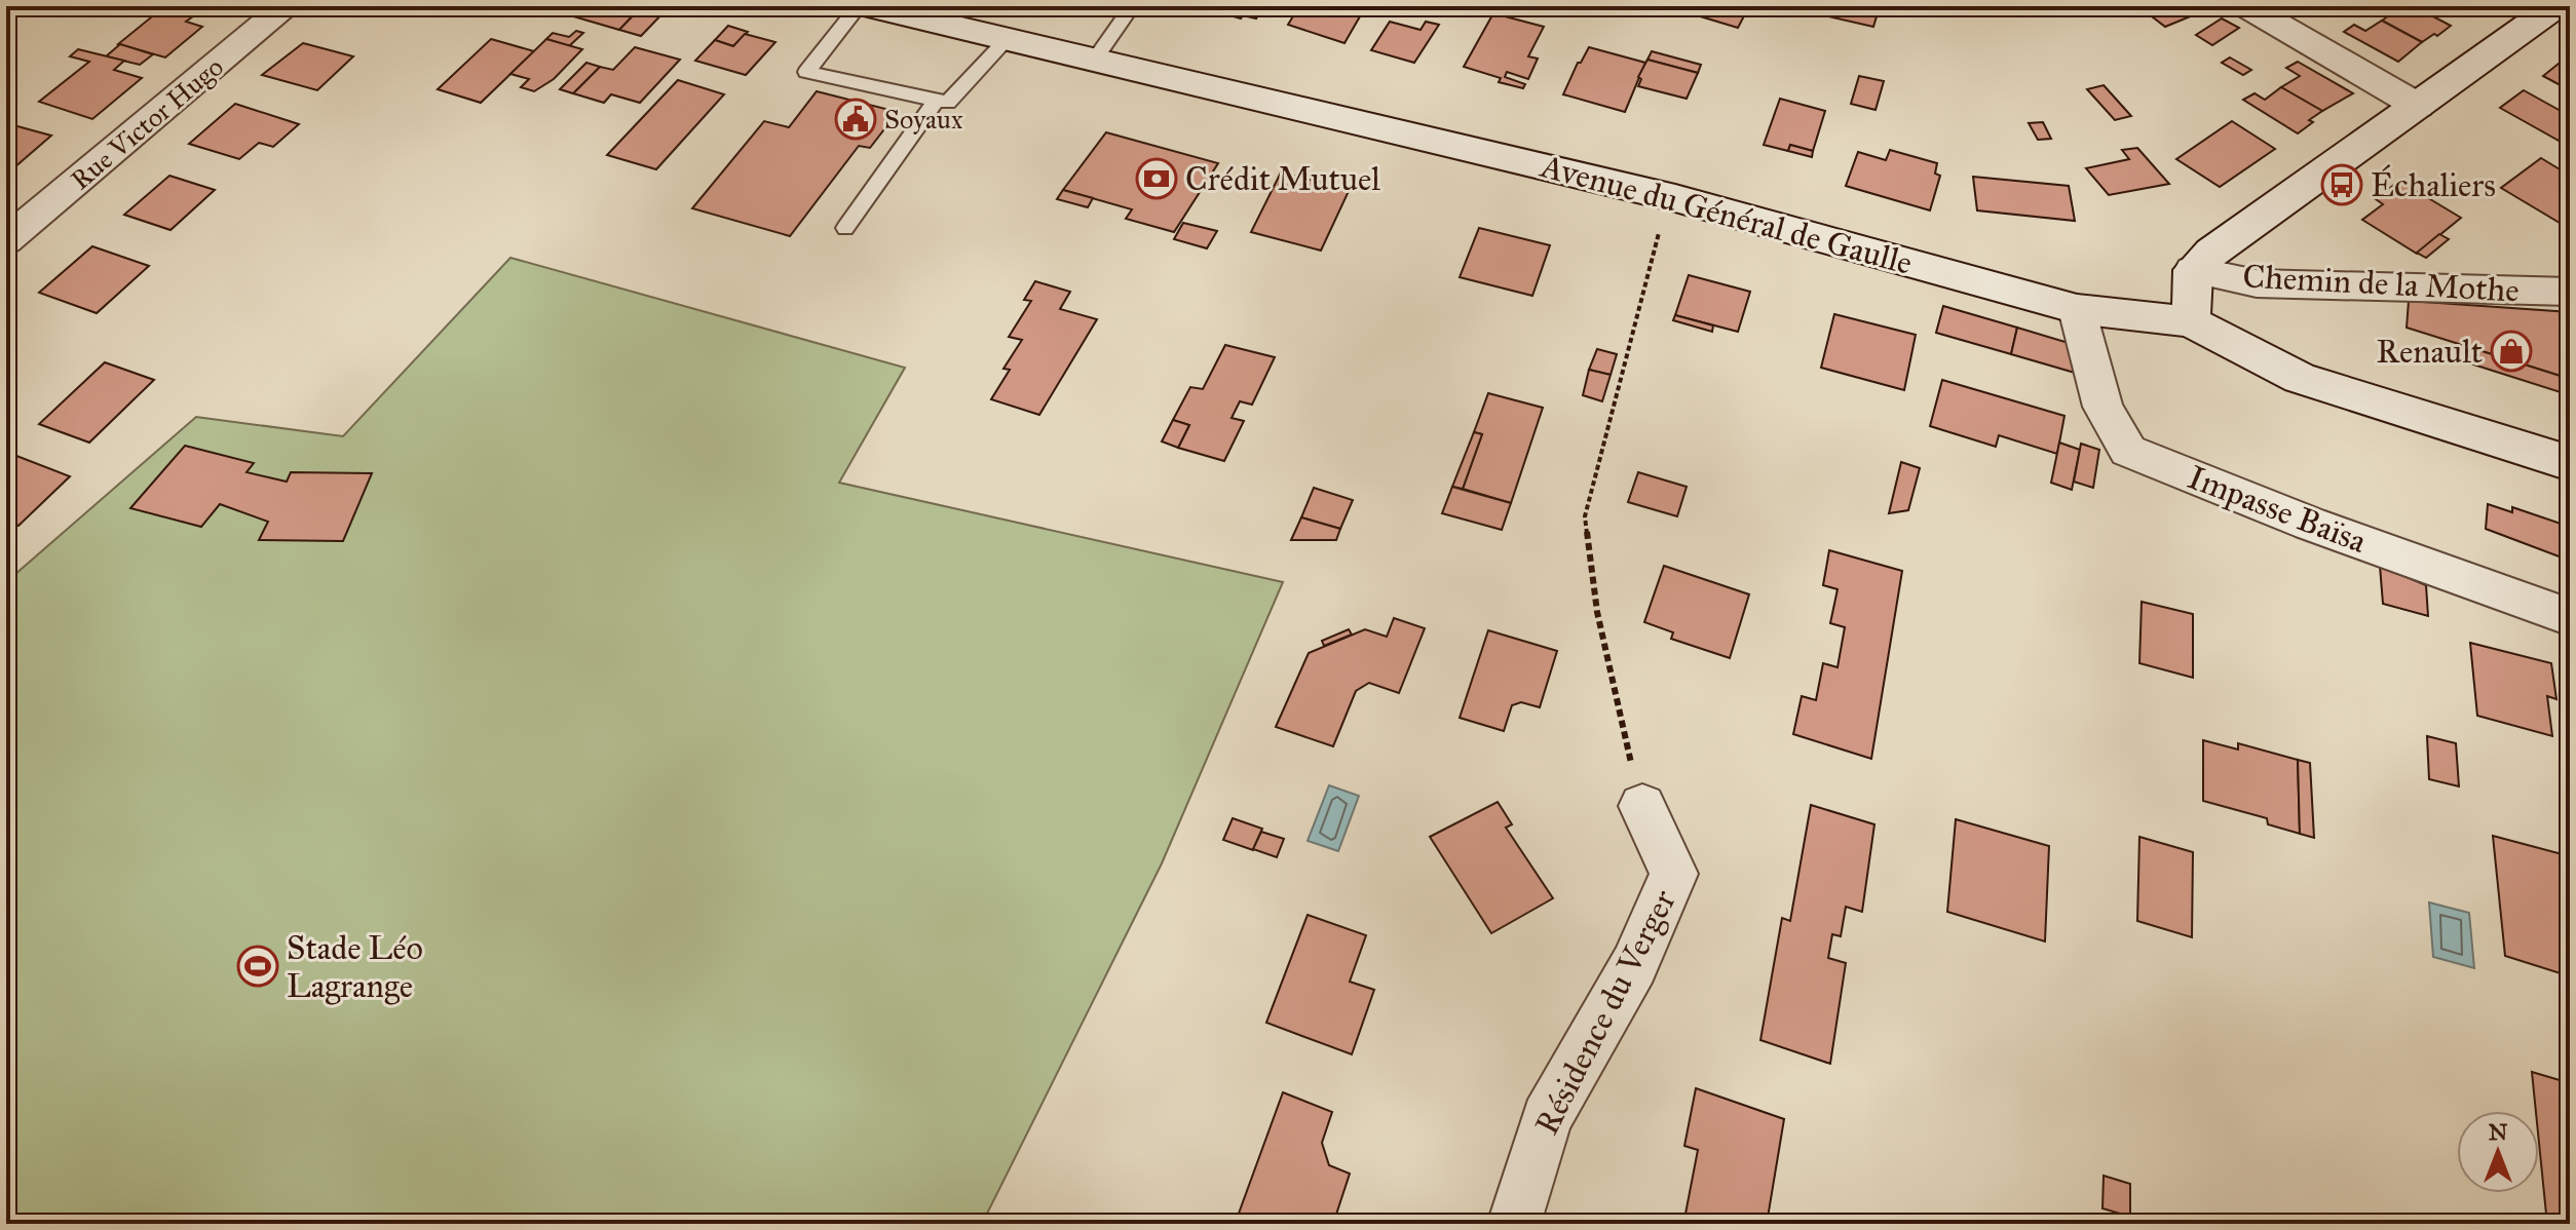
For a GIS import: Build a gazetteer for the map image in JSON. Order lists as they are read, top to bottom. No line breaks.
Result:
{"streets":{"main road":["Avenue du Général de Gaulle"],"street":["Rue Victor Hugo","Chemin de la Mothe","Impasse Baïsa","Résidence du Verger"]},"crossings":[["Avenue du Général de Gaulle","Impasse Baïsa"]],"places":{"public building":["Soyaux"],"bank":["Crédit Mutuel"],"bus stop":["Échaliers"],"shop":["Renault"],"sports":["Stade Léo Lagrange"]},"north":"top"}
